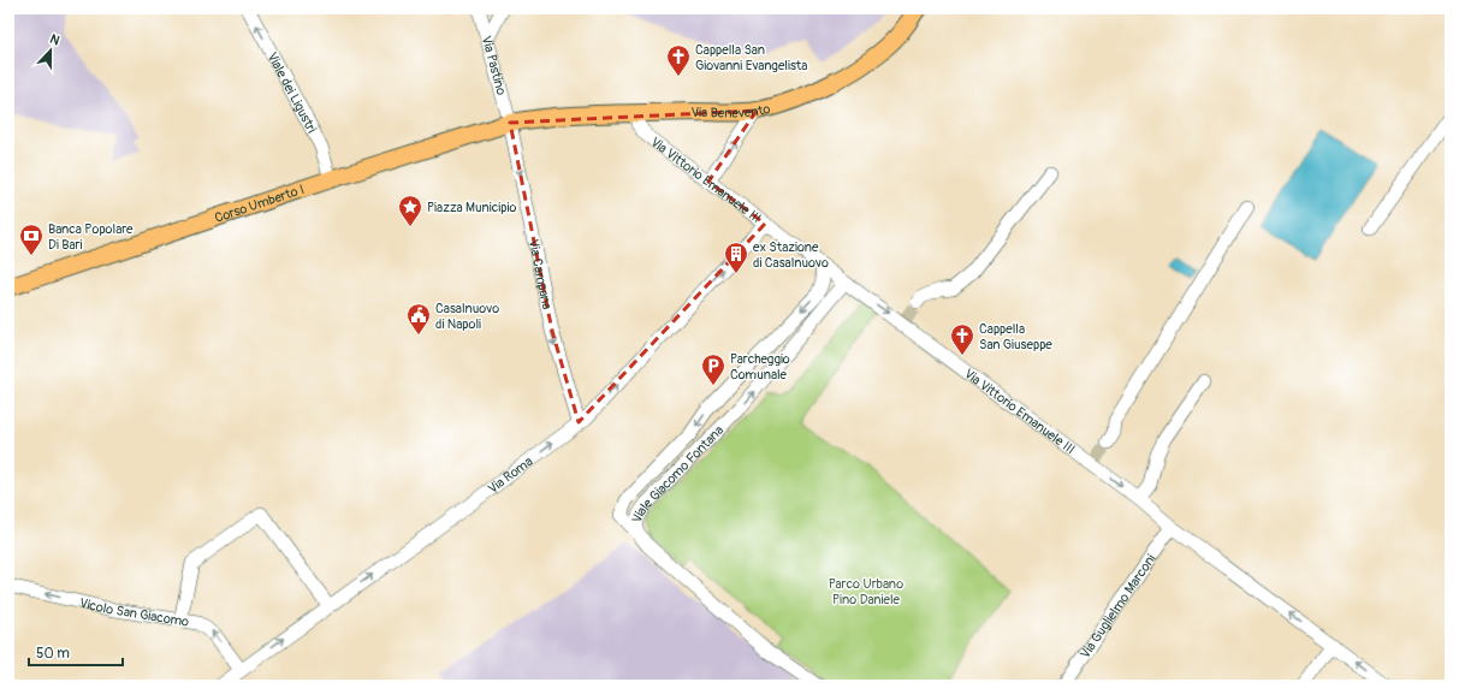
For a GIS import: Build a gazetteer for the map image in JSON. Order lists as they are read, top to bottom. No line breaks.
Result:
{"streets":{"main road":["Via Benevento","Corso Umberto I"],"street":["Via Pastino","Viale dei Ligustri","Via Vittorio Emanuele III","Via Campana","Via Roma","Viale Giacomo Fontana","Via Guglielmo Marconi","Vicolo San Giacomo"]},"crossings":[["Via Pastino","Via Benevento"],["Via Pastino","Corso Umberto I"],["Via Pastino","Via Campana"],["Viale dei Ligustri","Corso Umberto I"],["Via Benevento","Via Vittorio Emanuele III"],["Via Benevento","Corso Umberto I"],["Via Benevento","Via Campana"],["Via Vittorio Emanuele III","Via Roma"],["Via Vittorio Emanuele III","Viale Giacomo Fontana"],["Via Vittorio Emanuele III","Via Guglielmo Marconi"],["Corso Umberto I","Via Campana"],["Via Campana","Via Roma"],["Via Roma","Vicolo San Giacomo"]],"one_way":["Viale dei Ligustri","Via Campana","Via Roma","Vicolo San Giacomo"],"parks":["Parco Urbano Pino Daniele"],"places":{"church":["Cappella San Giovanni Evangelista","Cappella San Giuseppe"],"place":["Piazza Municipio"],"bank":["Banca Popolare Di Bari"],"building":["ex Stazione di Casalnuovo"],"public building":["Casalnuovo di Napoli"],"parking":["Parcheggio Comunale"]},"scale_bar":"50 m","north":"top"}
